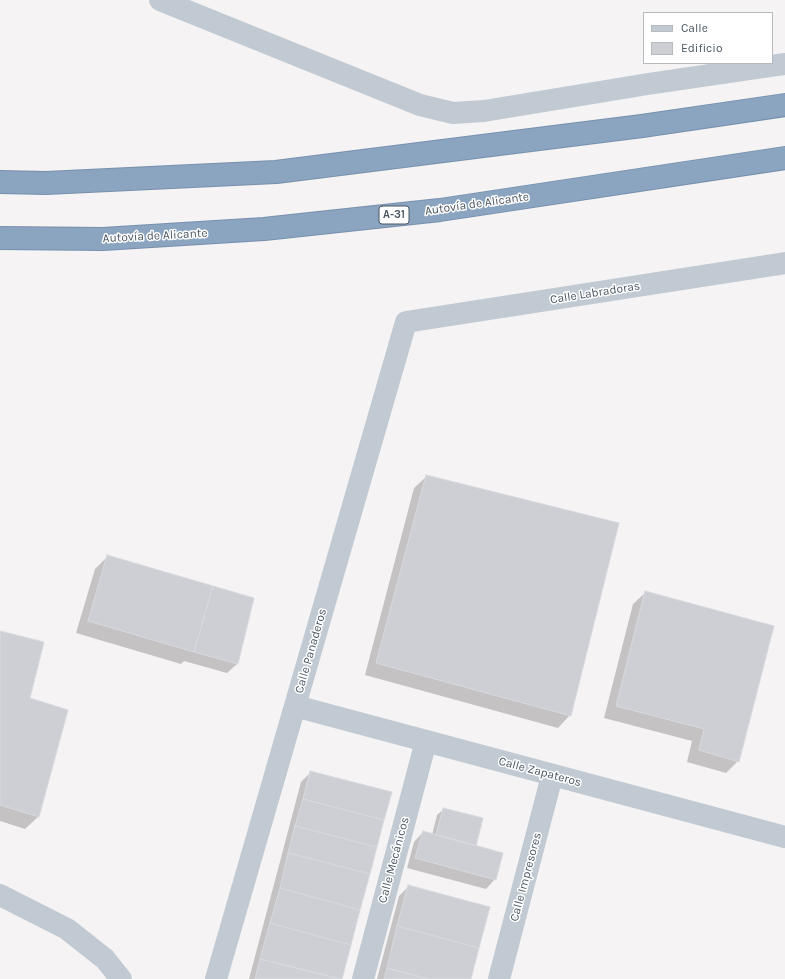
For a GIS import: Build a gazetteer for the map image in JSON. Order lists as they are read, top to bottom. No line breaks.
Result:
{"streets":{"highway":["Autovía de Alicante","A-31"],"street":["Calle Labradoras","Calle Panaderos","Calle Zapateros","Calle Mecánicos","Calle Impresores"]},"crossings":[["Calle Labradoras","Calle Panaderos"],["Calle Panaderos","Calle Zapateros"],["Calle Zapateros","Calle Mecánicos"],["Calle Zapateros","Calle Impresores"]],"legend":["Calle","Edificio"]}
